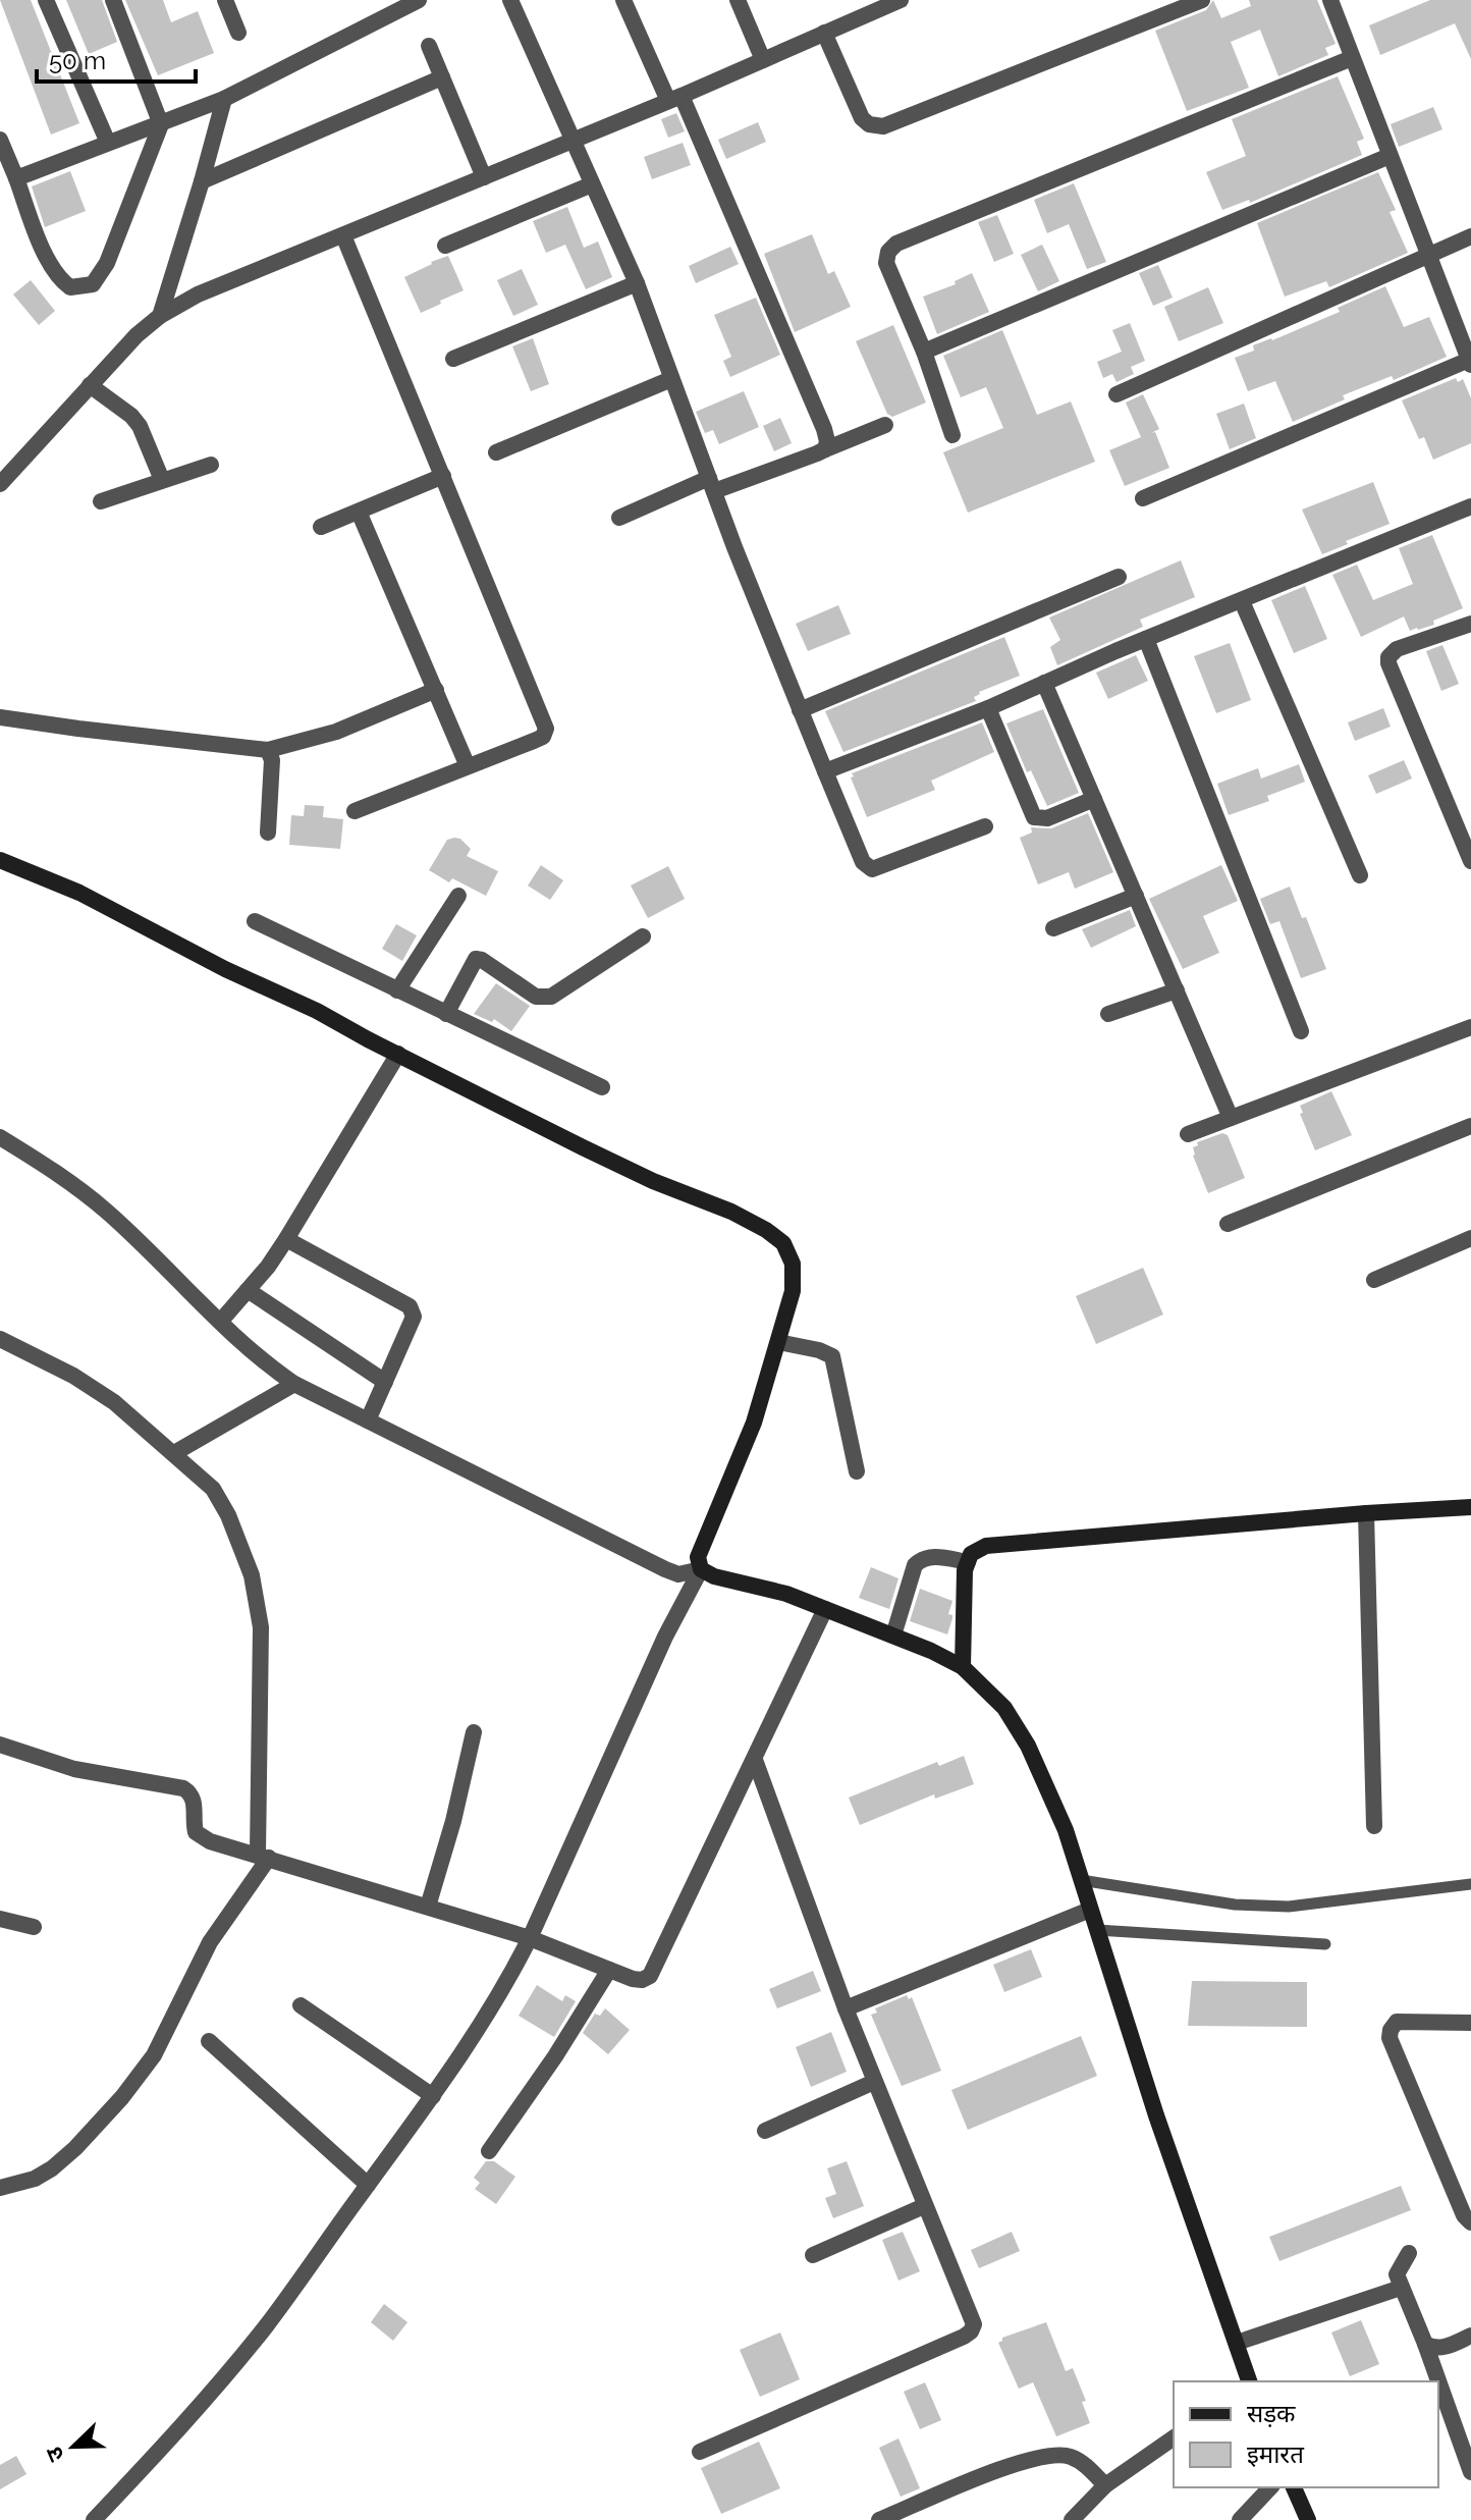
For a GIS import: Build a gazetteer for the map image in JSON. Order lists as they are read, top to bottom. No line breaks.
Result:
{"legend":["सड़क","इमारत"],"scale_bar":"50 m","north":"bottom left"}
